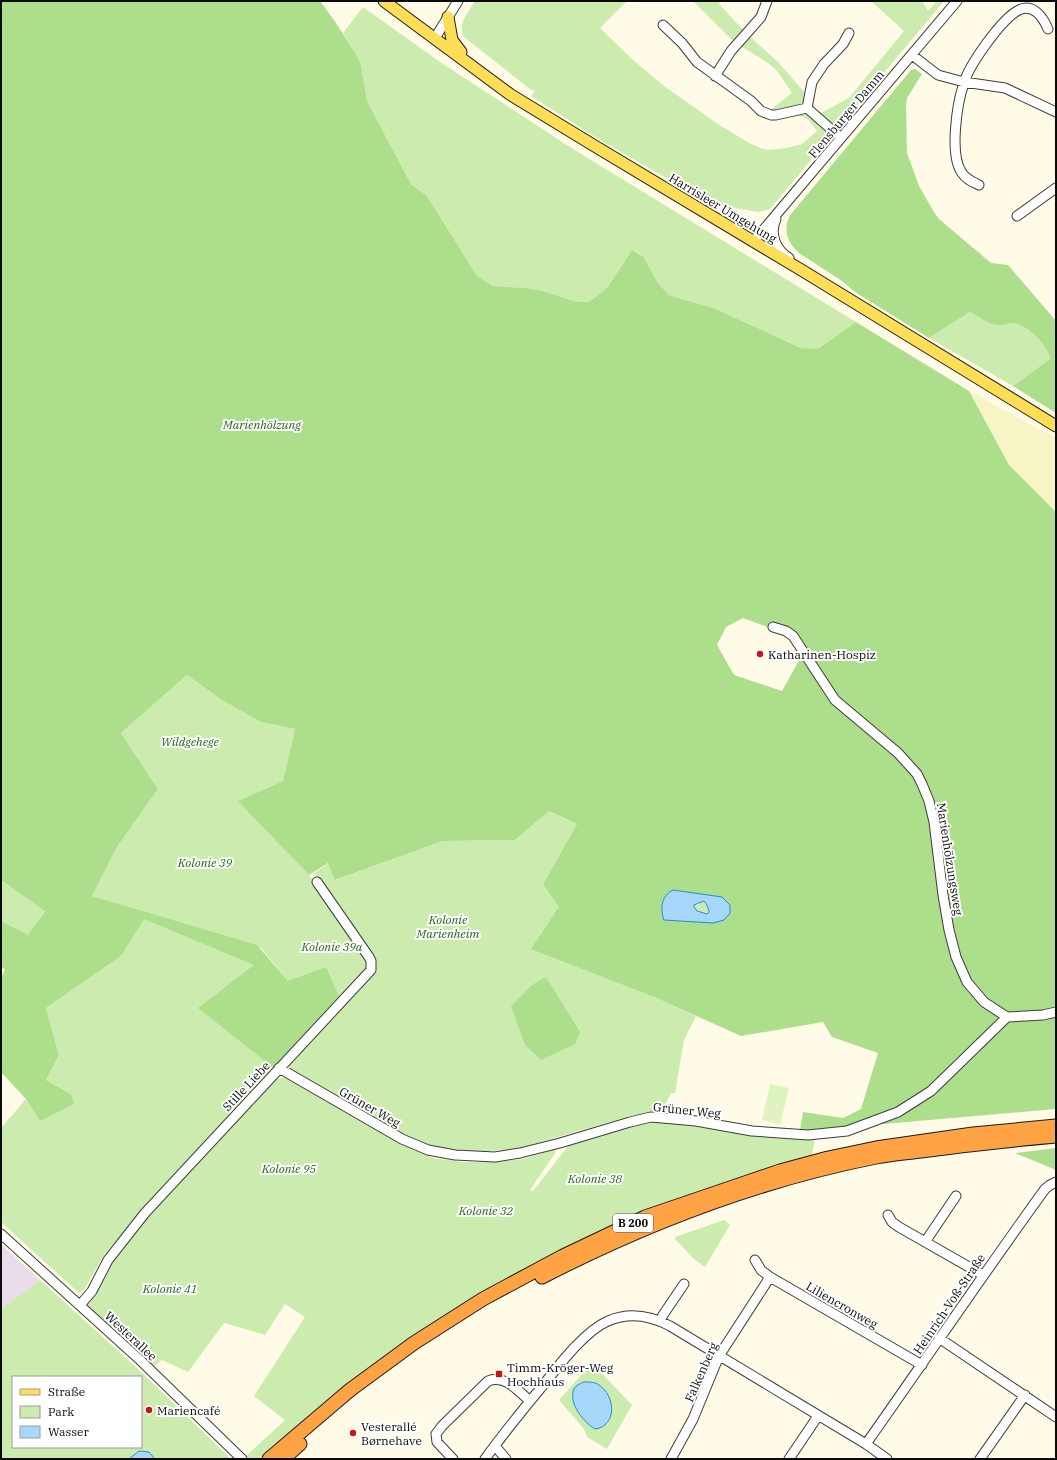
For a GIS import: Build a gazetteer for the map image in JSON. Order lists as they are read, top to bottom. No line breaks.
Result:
{"streets":{"highway":["B 200"],"main road":["Harrisleer Umgehung"],"street":["Flensburger Damm","Marienhölzungsweg","Stille Liebe","Grüner Weg","Heinrich-Voß-Straße","Liliencronweg","Westerallee","Falkenberg"]},"crossings":[["Flensburger Damm","Harrisleer Umgehung"],["Marienhölzungsweg","Grüner Weg"],["Stille Liebe","Grüner Weg"],["Stille Liebe","Westerallee"],["Heinrich-Voß-Straße","Liliencronweg"],["Liliencronweg","Falkenberg"]],"parks":["Marienhölzung","Wildgehege","Kolonie 39","Kolonie Marienheim","Kolonie 39a","Kolonie 95","Kolonie 38","Kolonie 32","Kolonie 41"],"places":{"other":["Katharinen-Hospiz","Mariencafé","Vesterallé Børnehave"],"transit":["Timm-Kröger-Weg Hochhaus"]},"legend":["Straße","Park","Wasser"]}
